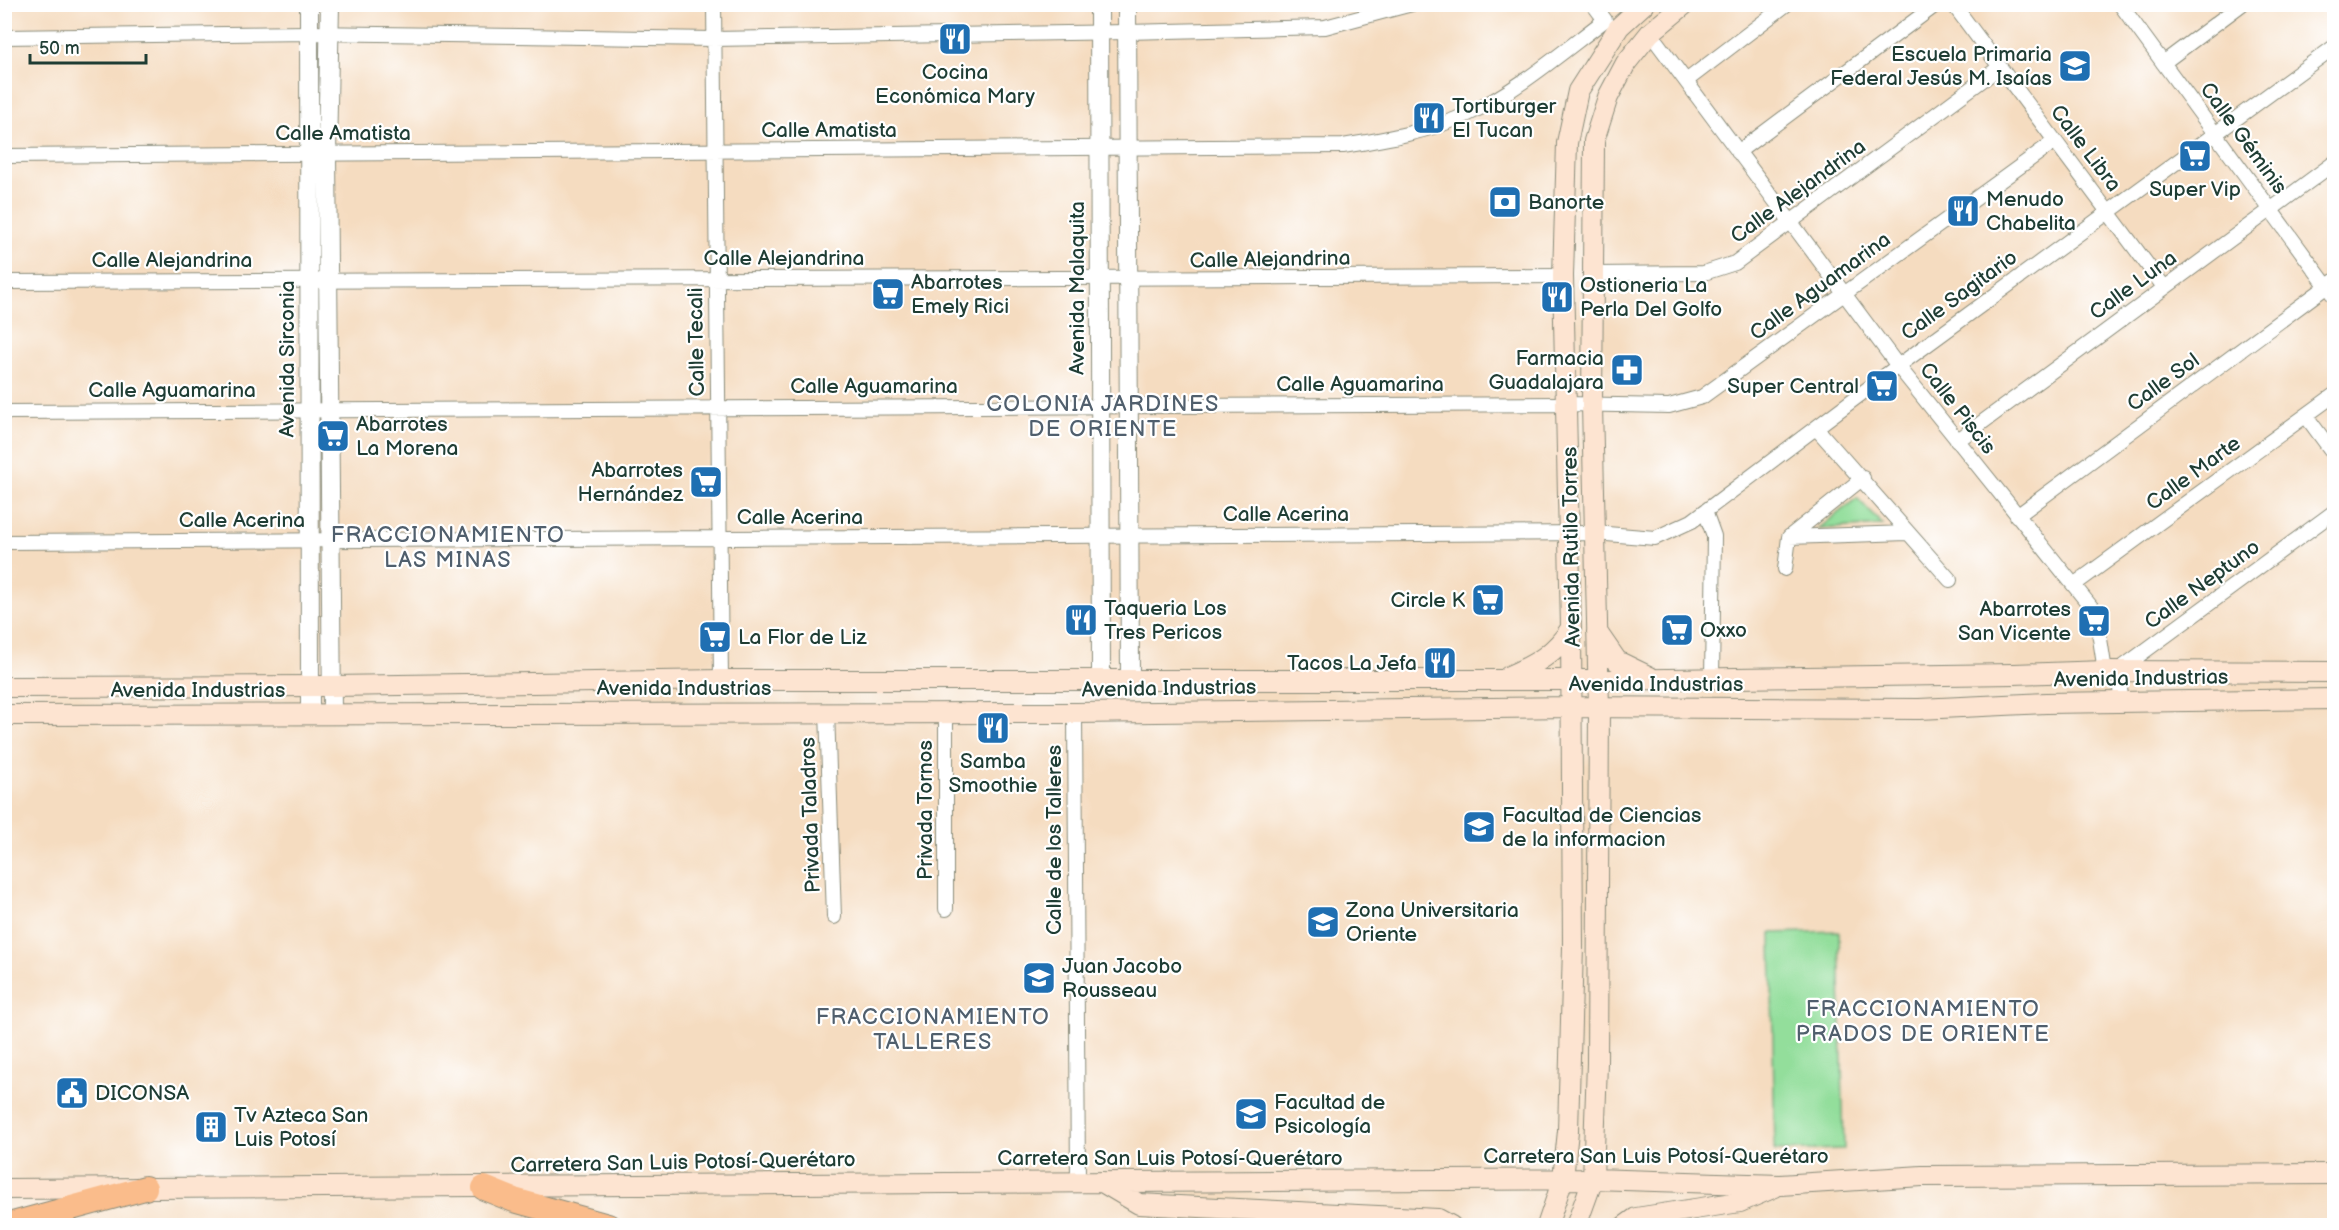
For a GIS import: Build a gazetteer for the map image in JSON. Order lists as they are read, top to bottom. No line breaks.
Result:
{"streets":{"main road":["Avenida Rutilo Torres","Avenida Industrias","Carretera San Luis Potosí-Querétaro"],"street":["Calle Amatista","Calle Géminis","Calle Libra","Calle Alejandrina","Calle Luna","Calle Aguamarina","Avenida Malaquita","Calle Sagitario","Calle Tecali","Avenida Sirconia","Calle Sol","Calle Piscis","Calle Marte","Calle Acerina","Calle Neptuno","Privada Tornos","Privada Taladros","Calle de los Talleres"]},"crossings":[["Calle Amatista","Avenida Malaquita"],["Calle Amatista","Calle Tecali"],["Calle Amatista","Avenida Sirconia"],["Calle Amatista","Avenida Rutilo Torres"],["Calle Géminis","Calle Luna"],["Calle Géminis","Calle Sagitario"],["Calle Géminis","Calle Sol"],["Calle Libra","Calle Alejandrina"],["Calle Libra","Calle Luna"],["Calle Libra","Calle Aguamarina"],["Calle Libra","Calle Sagitario"],["Calle Alejandrina","Avenida Malaquita"],["Calle Alejandrina","Calle Tecali"],["Calle Alejandrina","Avenida Sirconia"],["Calle Alejandrina","Calle Piscis"],["Calle Alejandrina","Avenida Rutilo Torres"],["Calle Luna","Calle Piscis"],["Calle Aguamarina","Avenida Malaquita"],["Calle Aguamarina","Calle Tecali"],["Calle Aguamarina","Avenida Sirconia"],["Calle Aguamarina","Calle Piscis"],["Calle Aguamarina","Avenida Rutilo Torres"],["Avenida Malaquita","Calle Acerina"],["Avenida Malaquita","Avenida Industrias"],["Calle Sagitario","Calle Piscis"],["Calle Sagitario","Calle Acerina"],["Calle Sagitario","Avenida Rutilo Torres"],["Calle Tecali","Calle Acerina"],["Calle Tecali","Avenida Industrias"],["Avenida Sirconia","Calle Acerina"],["Avenida Sirconia","Avenida Industrias"],["Calle Sol","Calle Piscis"],["Calle Piscis","Calle Marte"],["Calle Piscis","Avenida Rutilo Torres"],["Calle Piscis","Calle Neptuno"],["Calle Piscis","Avenida Industrias"],["Calle Acerina","Avenida Rutilo Torres"],["Avenida Rutilo Torres","Avenida Industrias"],["Avenida Rutilo Torres","Carretera San Luis Potosí-Querétaro"],["Calle Neptuno","Avenida Industrias"],["Avenida Industrias","Privada Tornos"],["Avenida Industrias","Privada Taladros"],["Avenida Industrias","Calle de los Talleres"],["Calle de los Talleres","Carretera San Luis Potosí-Querétaro"]],"districts":["COLONIA JARDINES DE ORIENTE","FRACCIONAMIENTO LAS MINAS","FRACCIONAMIENTO PRADOS DE ORIENTE","FRACCIONAMIENTO TALLERES"],"places":{"restaurant":["Cocina Económica Mary","Tortiburger El Tucan","Menudo Chabelita","Ostioneria La Perla Del Golfo","Taqueria Los Tres Pericos","Tacos La Jefa","Samba Smoothie"],"school or university":["Escuela Primaria Federal Jesús M. Isaías","Facultad de Ciencias de la informacion","Zona Universitaria Oriente","Juan Jacobo Rousseau","Facultad de Psicología"],"supermarket":["Super Vip","Abarrotes Emely Rici","Super Central","Abarrotes La Morena","Abarrotes Hernández","Circle K","Abarrotes San Vicente","Oxxo","La Flor de Liz"],"bank":["Banorte"],"pharmacy":["Farmacia Guadalajara"],"public building":["DICONSA"],"building":["Tv Azteca San Luis Potosí"]},"scale_bar":"50 m"}
